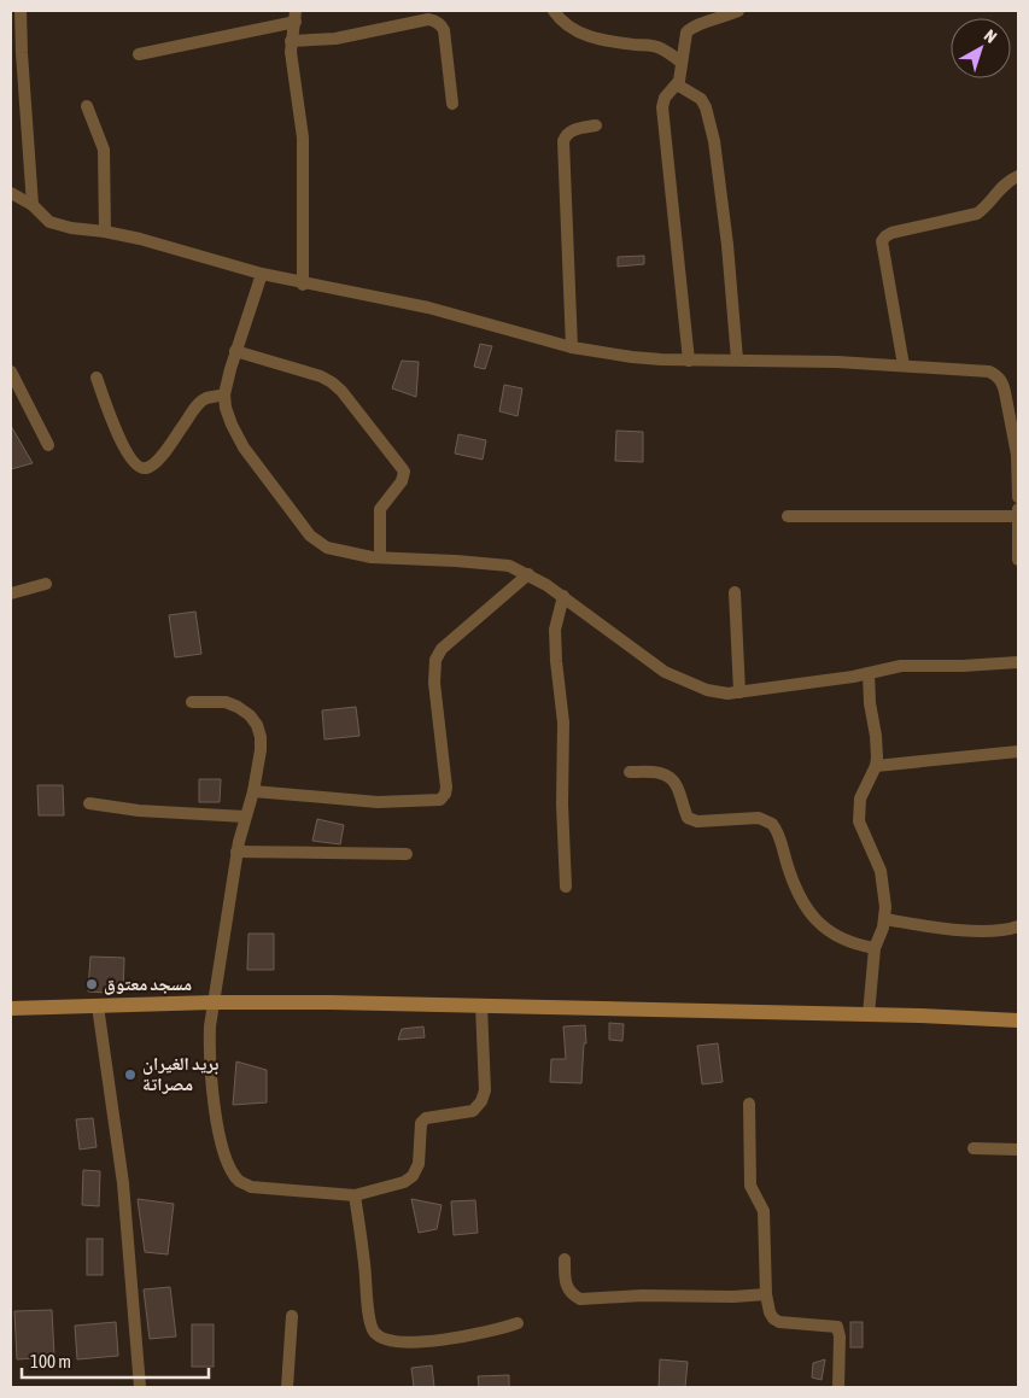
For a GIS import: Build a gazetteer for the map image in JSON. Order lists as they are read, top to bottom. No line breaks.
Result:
{"places":["مسجد معتوق","بريد الغيران مصراتة"],"scale_bar":"100 m","north":"top right"}
